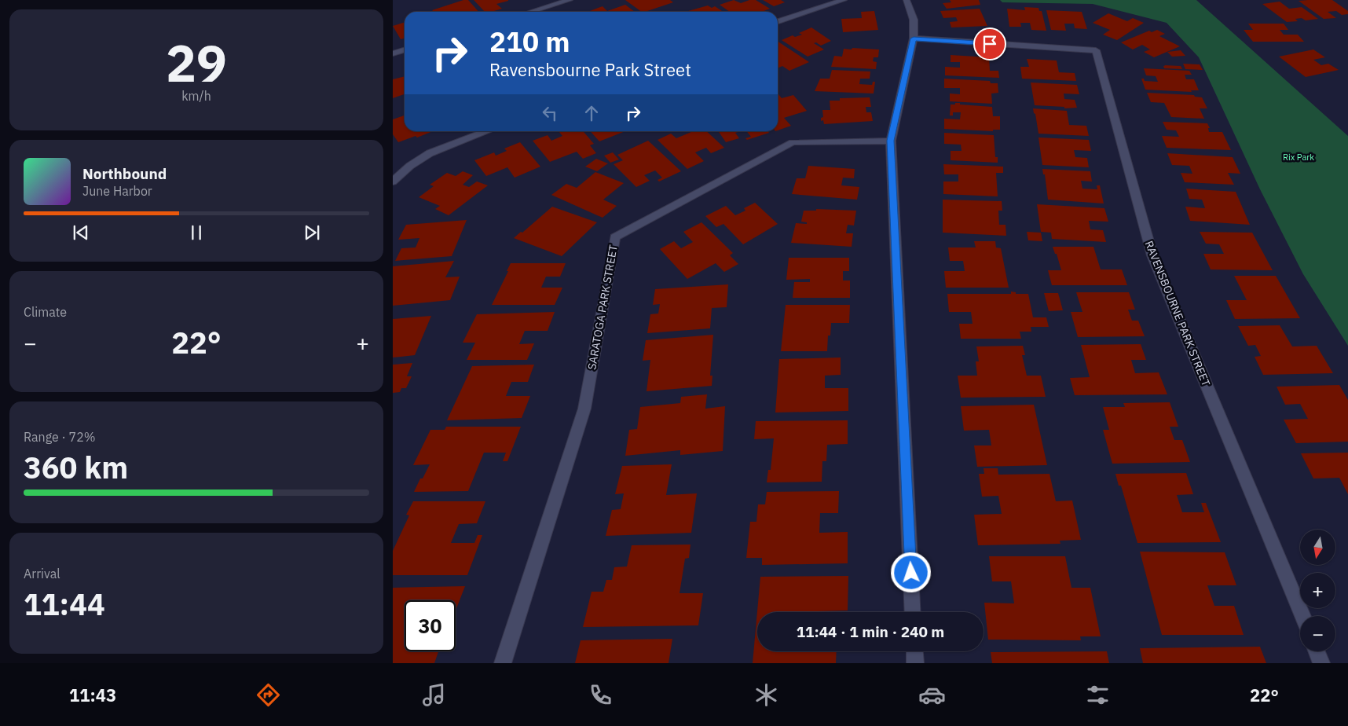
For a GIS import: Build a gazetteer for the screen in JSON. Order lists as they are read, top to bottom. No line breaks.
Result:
{"streets":{"street":["SARATOGA PARK STREET","RAVENSBOURNE PARK STREET"]},"parks":["Rix Park"],"north":"bottom","page":{"tile":[["29","km/h"],"Climate",["Range · 72%","360 km"],["Arrival","11:44"]],"turn":["210 m","Ravensbourne Park Street"],"song":["Northbound","June Harbor"],"heat":["−","22°","+"],"map_buttons":["+","−"],"limit":"30","trip":"11:44 · 1 min · 240 m","tabs":["11:43","22°"]}}
